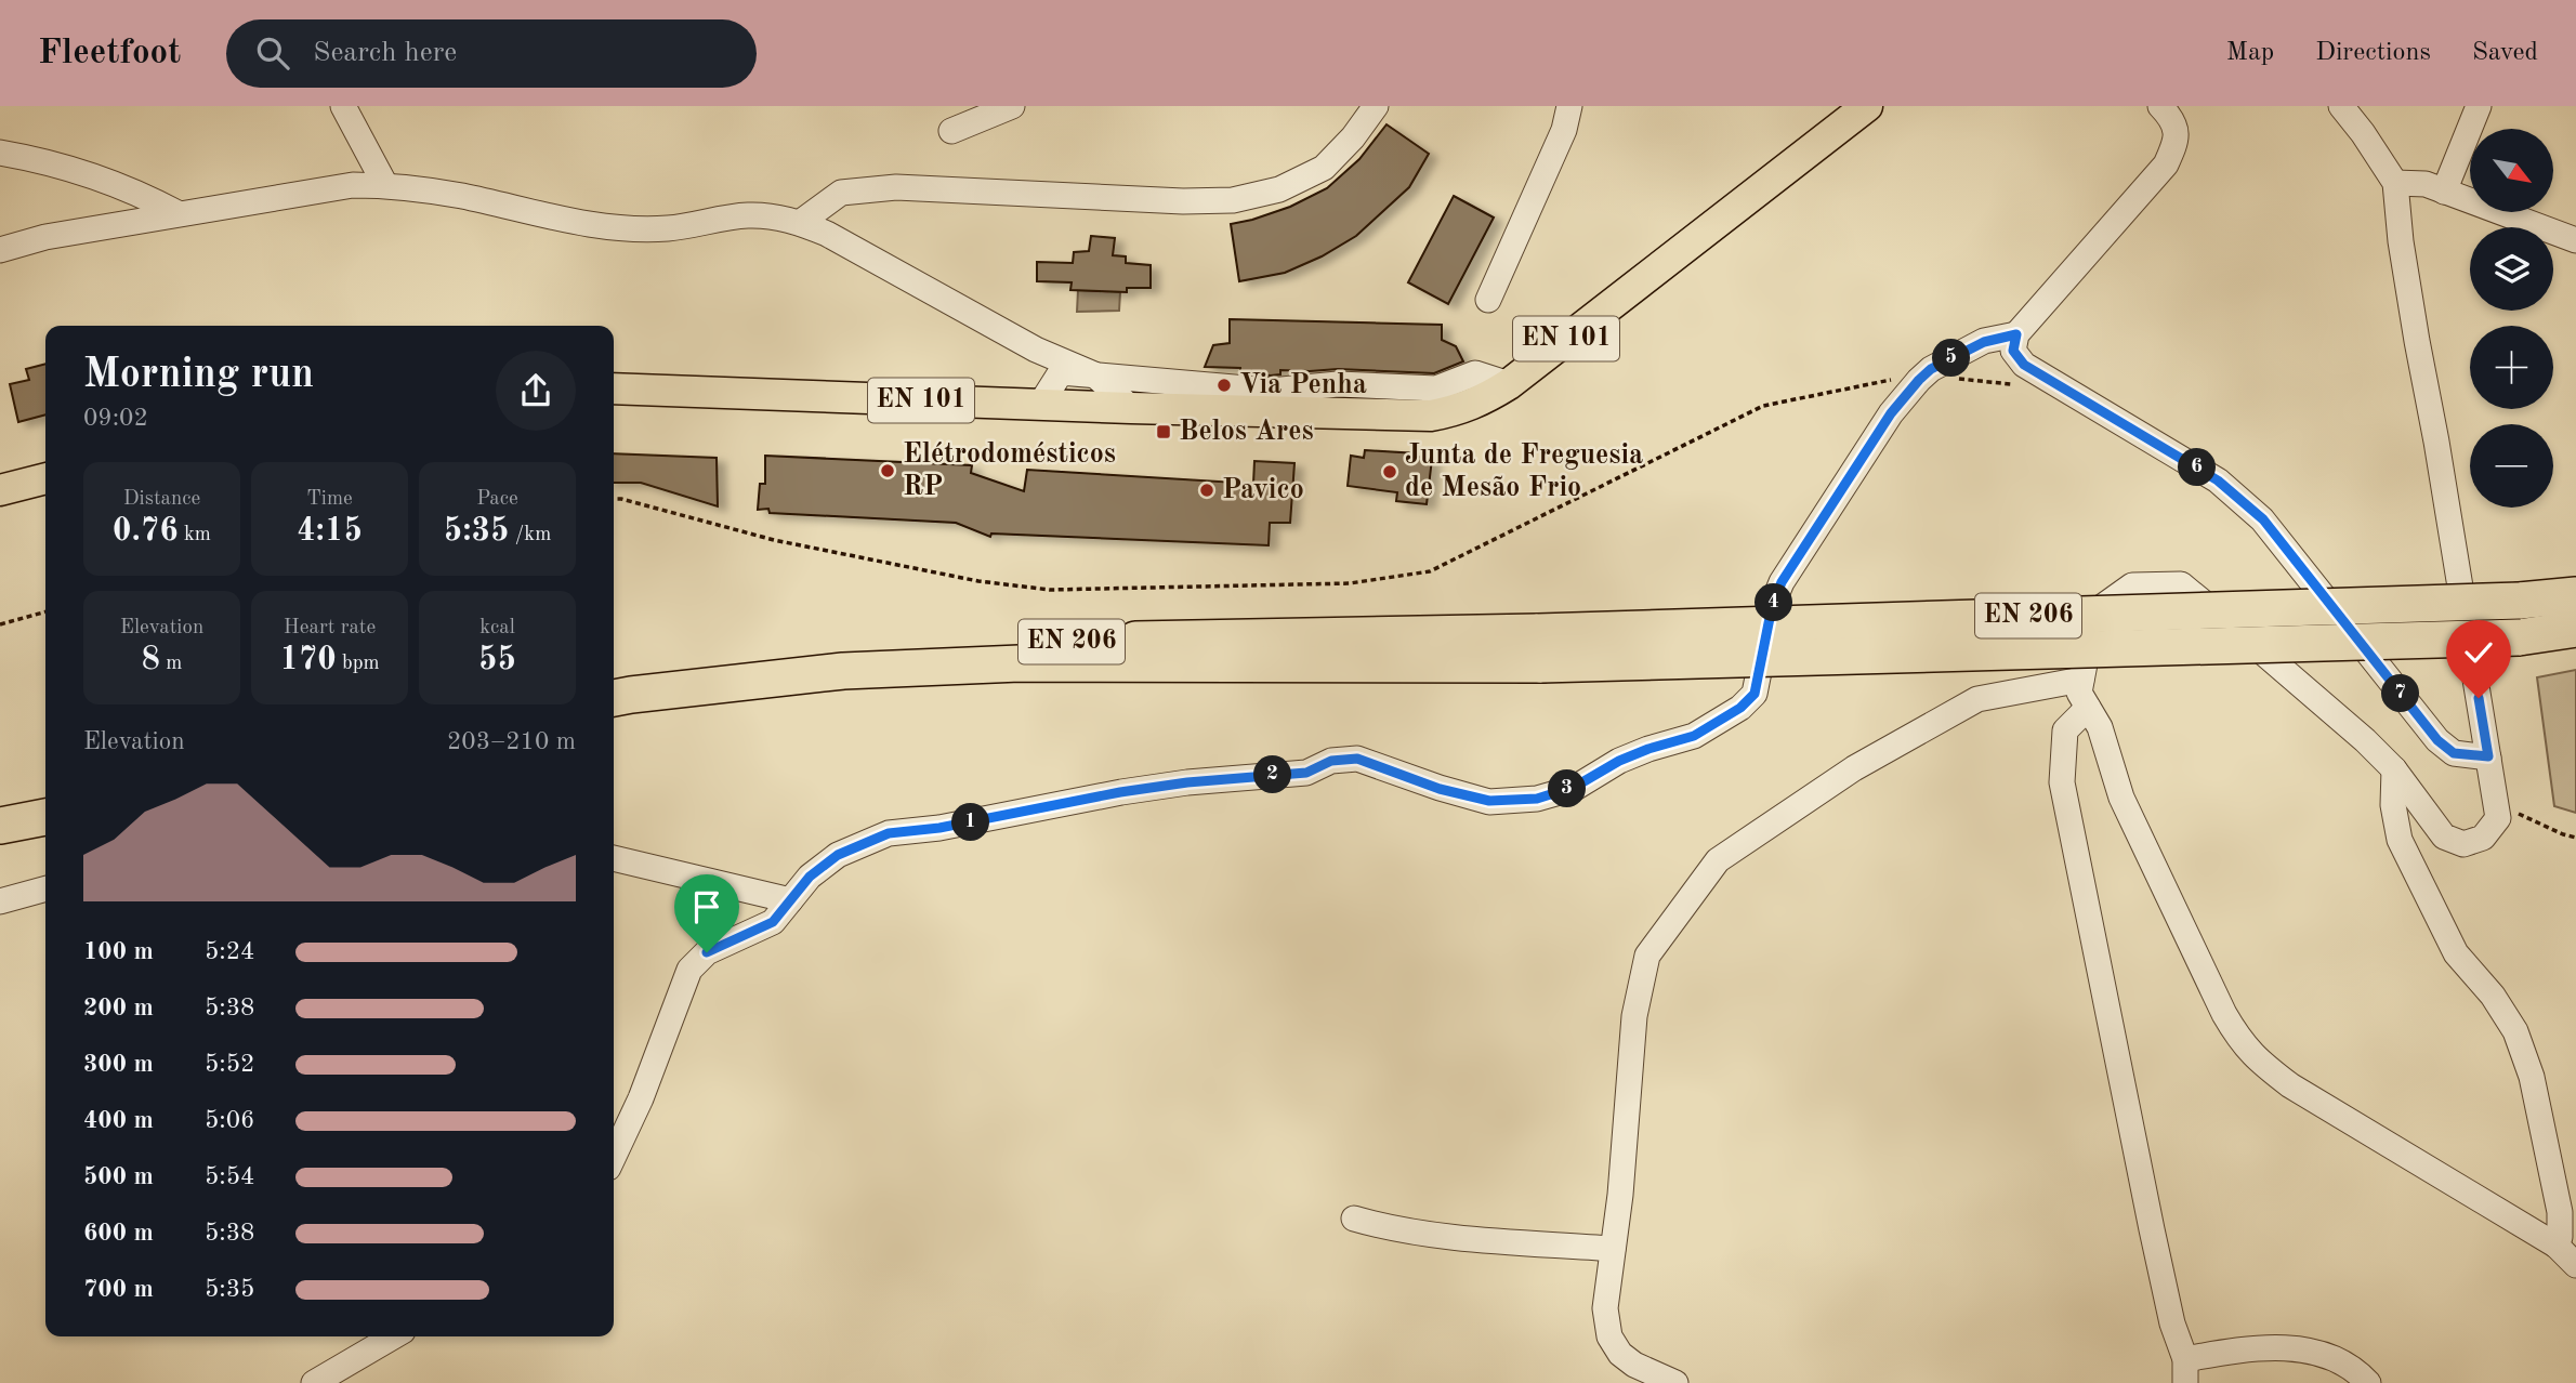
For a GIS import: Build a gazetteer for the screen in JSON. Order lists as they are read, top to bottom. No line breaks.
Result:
{"streets":{"highway":["EN 206"],"main road":["EN 101"]},"places":{"other":["Via Penha","Elétrodomésticos RP","Junta de Freguesia de Mesão Frio","Pavico"],"transit":["Belos Ares"]},"north":"bottom right","page":{"header":"Fleetfoot","search":"Search here","nav":["Map","Directions","Saved"],"map_buttons":["+","−"],"heading":["Morning run","09:02"],"pins":["5","6","4","7","2","3","1"],"stats":[["Distance","0.76 km"],["Time","4:15"],["Pace","5:35 /km"],["Elevation","8 m"],["Heart rate","170 bpm"],["kcal","55"]],"chart":["Elevation","203–210 m"],"list":[{"name":"100 m","note":"5:24"},{"name":"200 m","note":"5:38"},{"name":"300 m","note":"5:52"},{"name":"400 m","note":"5:06"},{"name":"500 m","note":"5:54"},{"name":"600 m","note":"5:38"},{"name":"700 m","note":"5:35"}]}}
